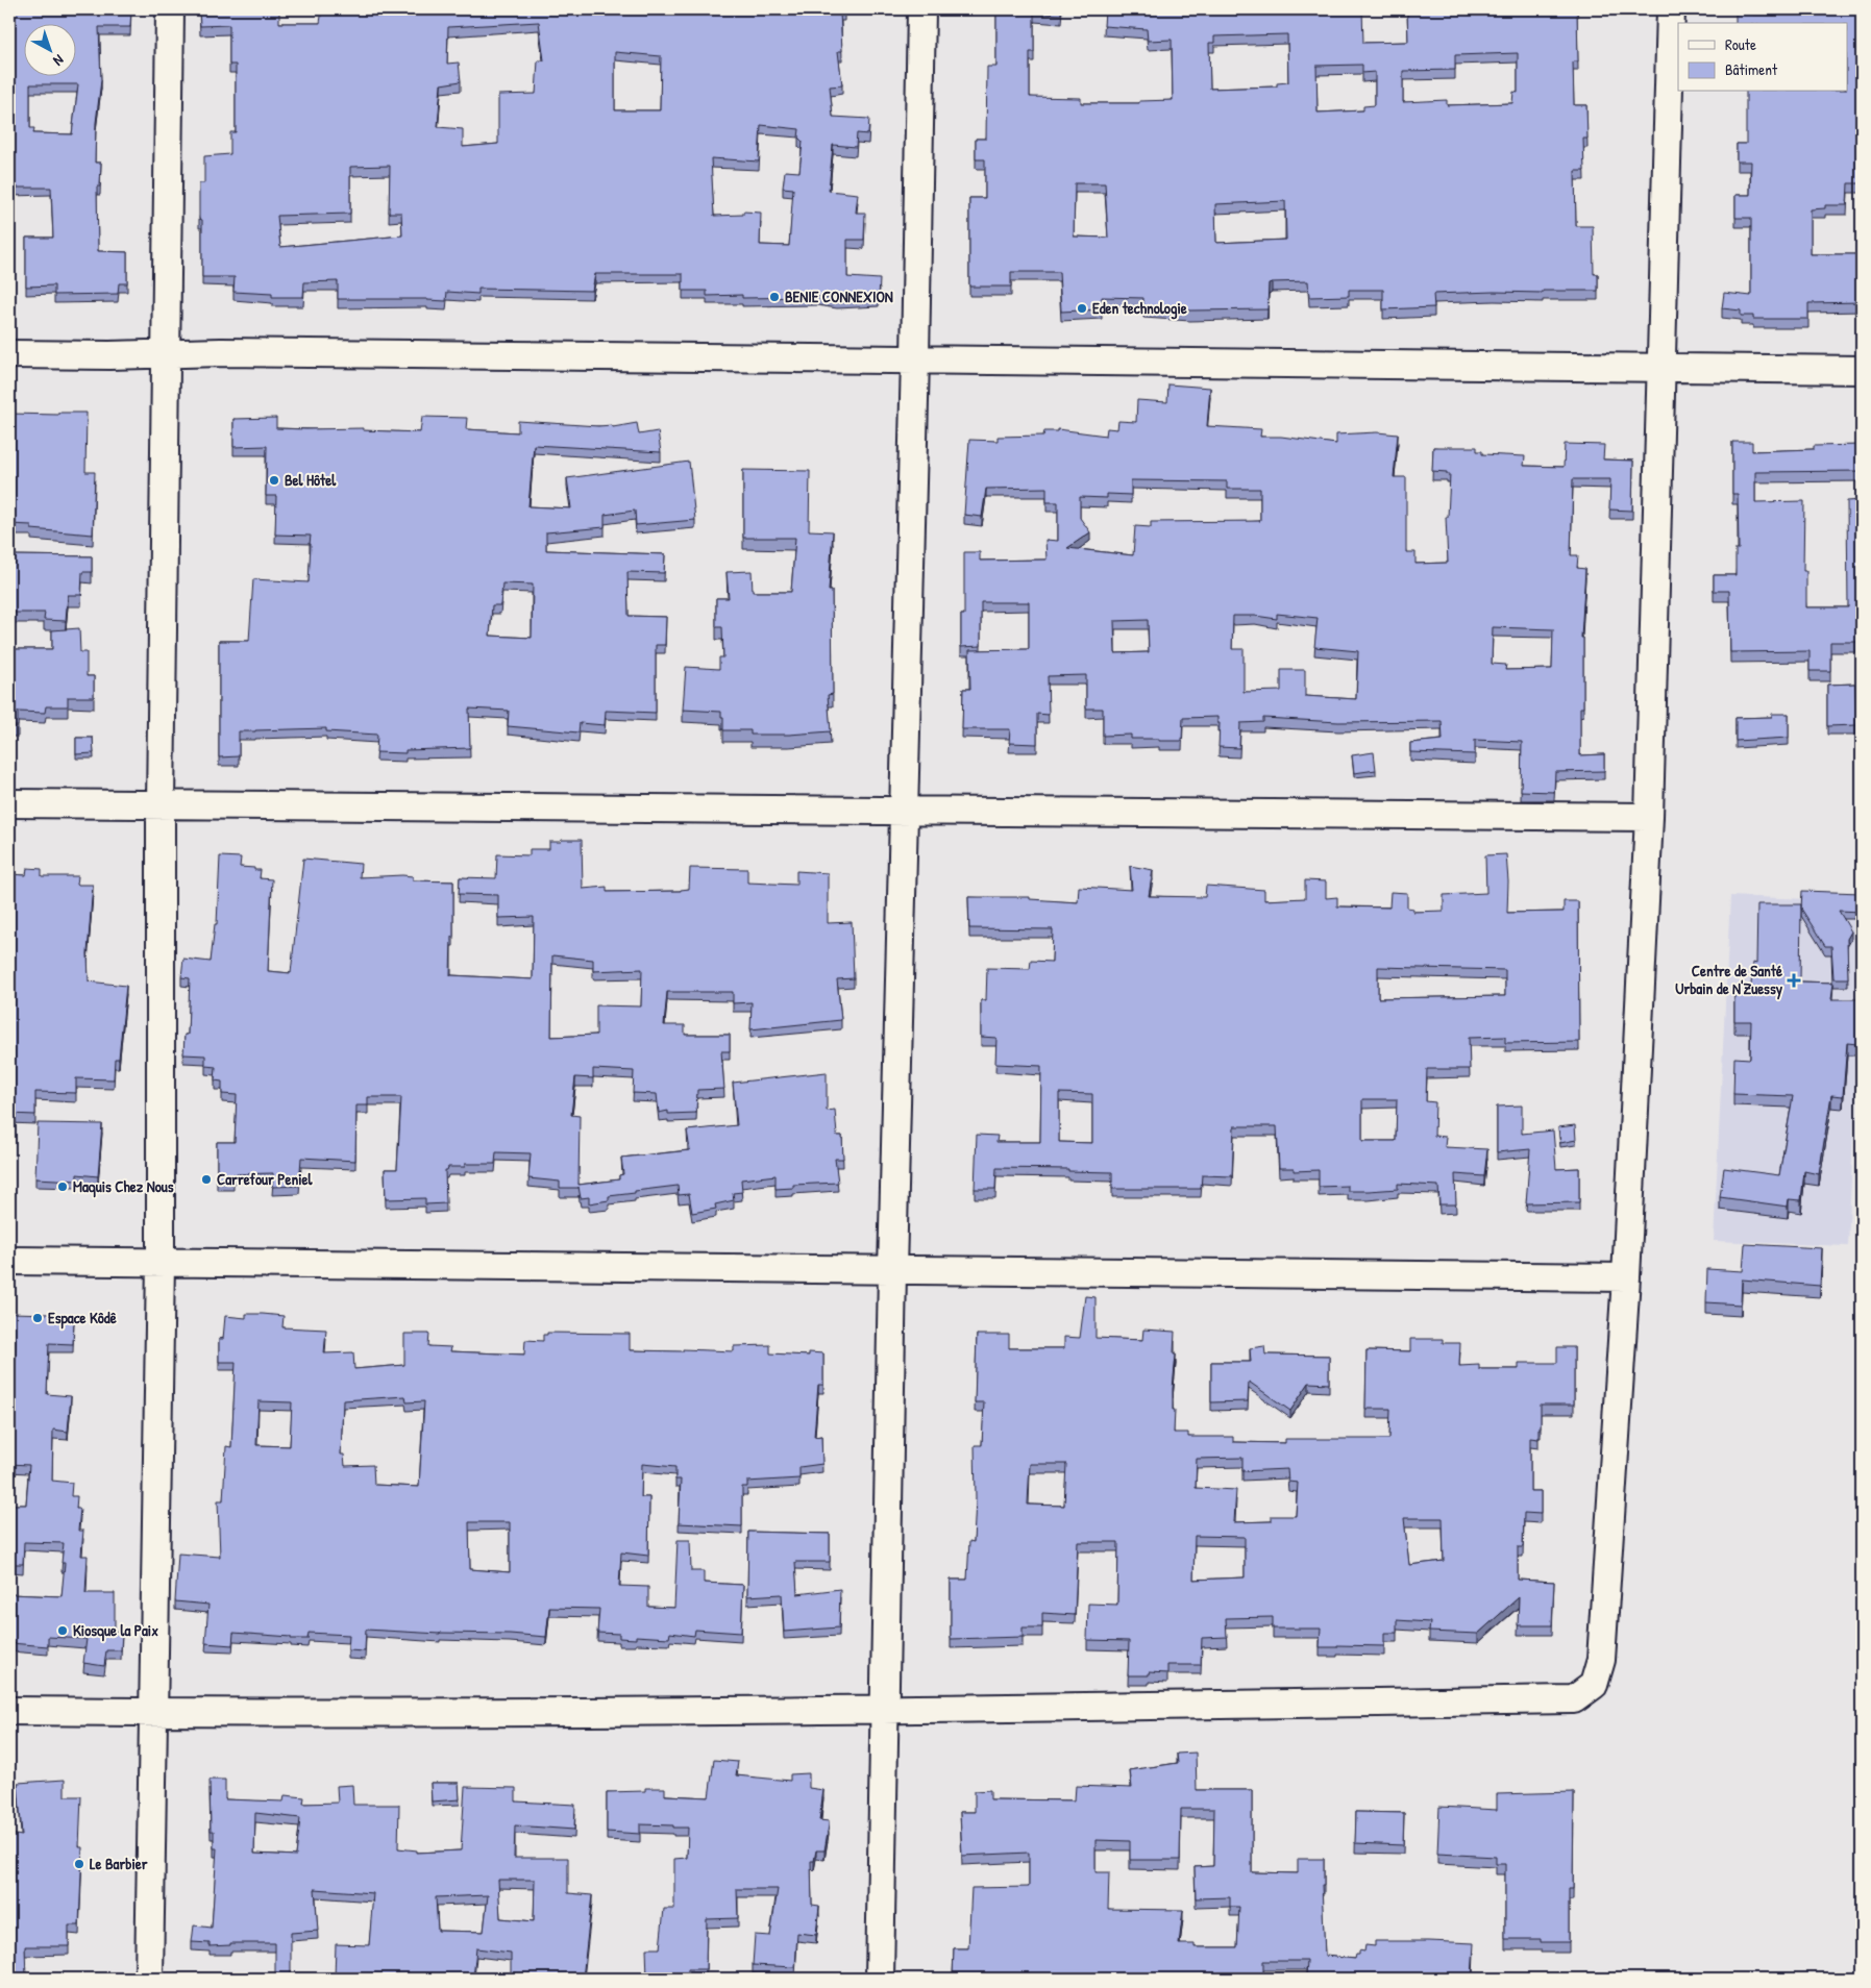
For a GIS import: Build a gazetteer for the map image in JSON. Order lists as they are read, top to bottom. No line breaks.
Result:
{"places":{"other":["BENIE CONNEXION","Eden technologie","Bel Hôtel","Carrefour Peniel","Maquis Chez Nous","Espace Kôdê","Kiosque la Paix","Le Barbier"],"health":["Centre de Santé Urbain de N'Zuessy"]},"legend":["Route","Bâtiment"],"north":"bottom right"}
